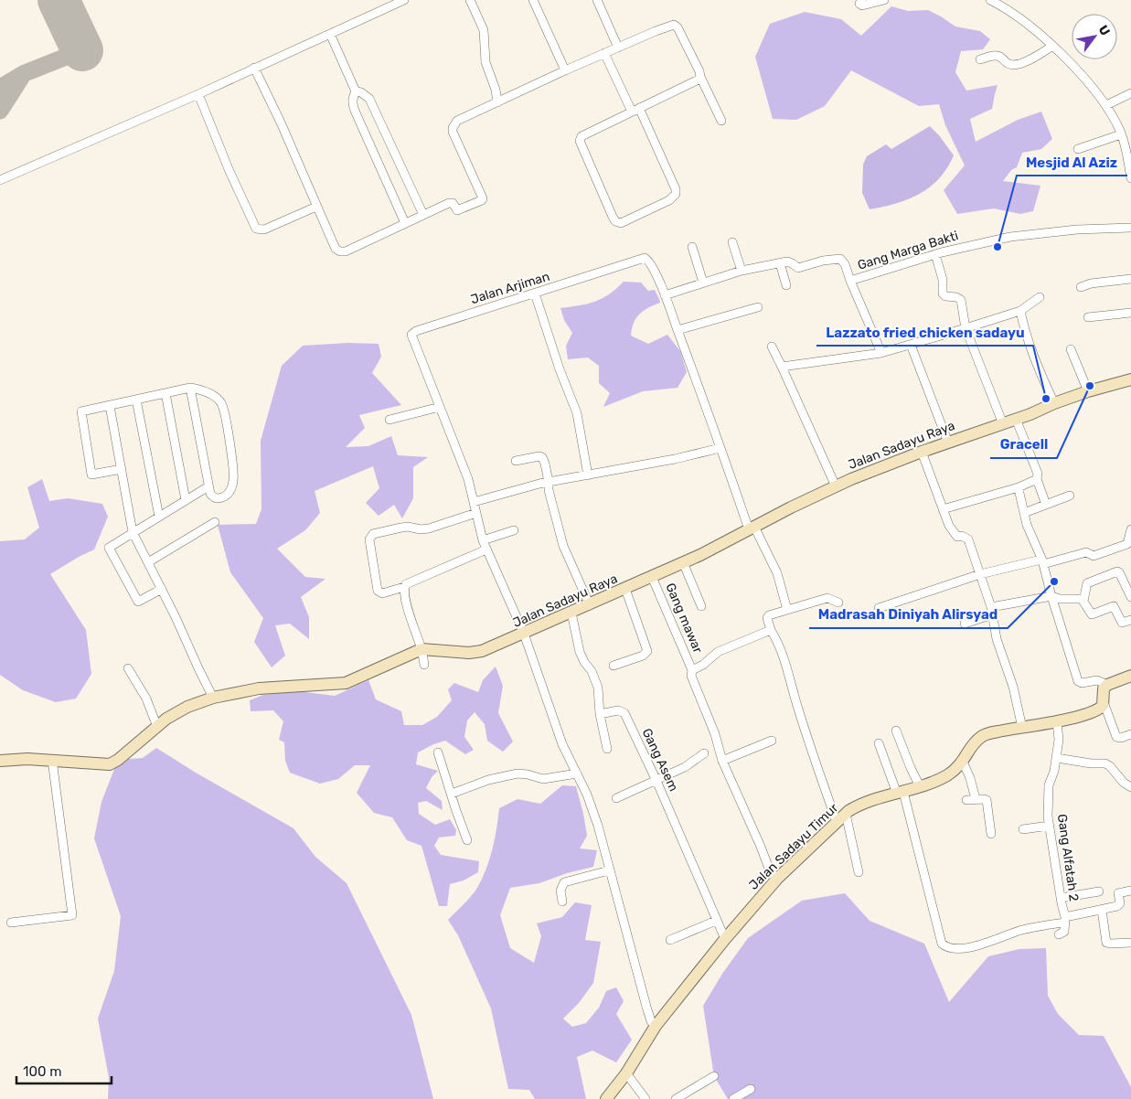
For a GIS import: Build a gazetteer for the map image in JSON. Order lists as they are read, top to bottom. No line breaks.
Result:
{"streets":{"street":["Gang Marga Bakti","Jalan Arjiman","Jalan Sadayu Raya","Gang mawar","Gang Asem","Jalan Sadayu Timur","Gang Alfatah 2"]},"crossings":[["Jalan Arjiman","Jalan Sadayu Raya"],["Jalan Arjiman","Jalan Sadayu Timur"],["Jalan Sadayu Raya","Gang mawar"],["Gang mawar","Jalan Sadayu Timur"],["Gang Asem","Jalan Sadayu Timur"],["Jalan Sadayu Timur","Gang Alfatah 2"]],"places":["Mesjid Al Aziz","Gracell","Lazzato fried chicken sadayu","Madrasah Diniyah Alirsyad"],"scale_bar":"100 m","north":"top right"}
